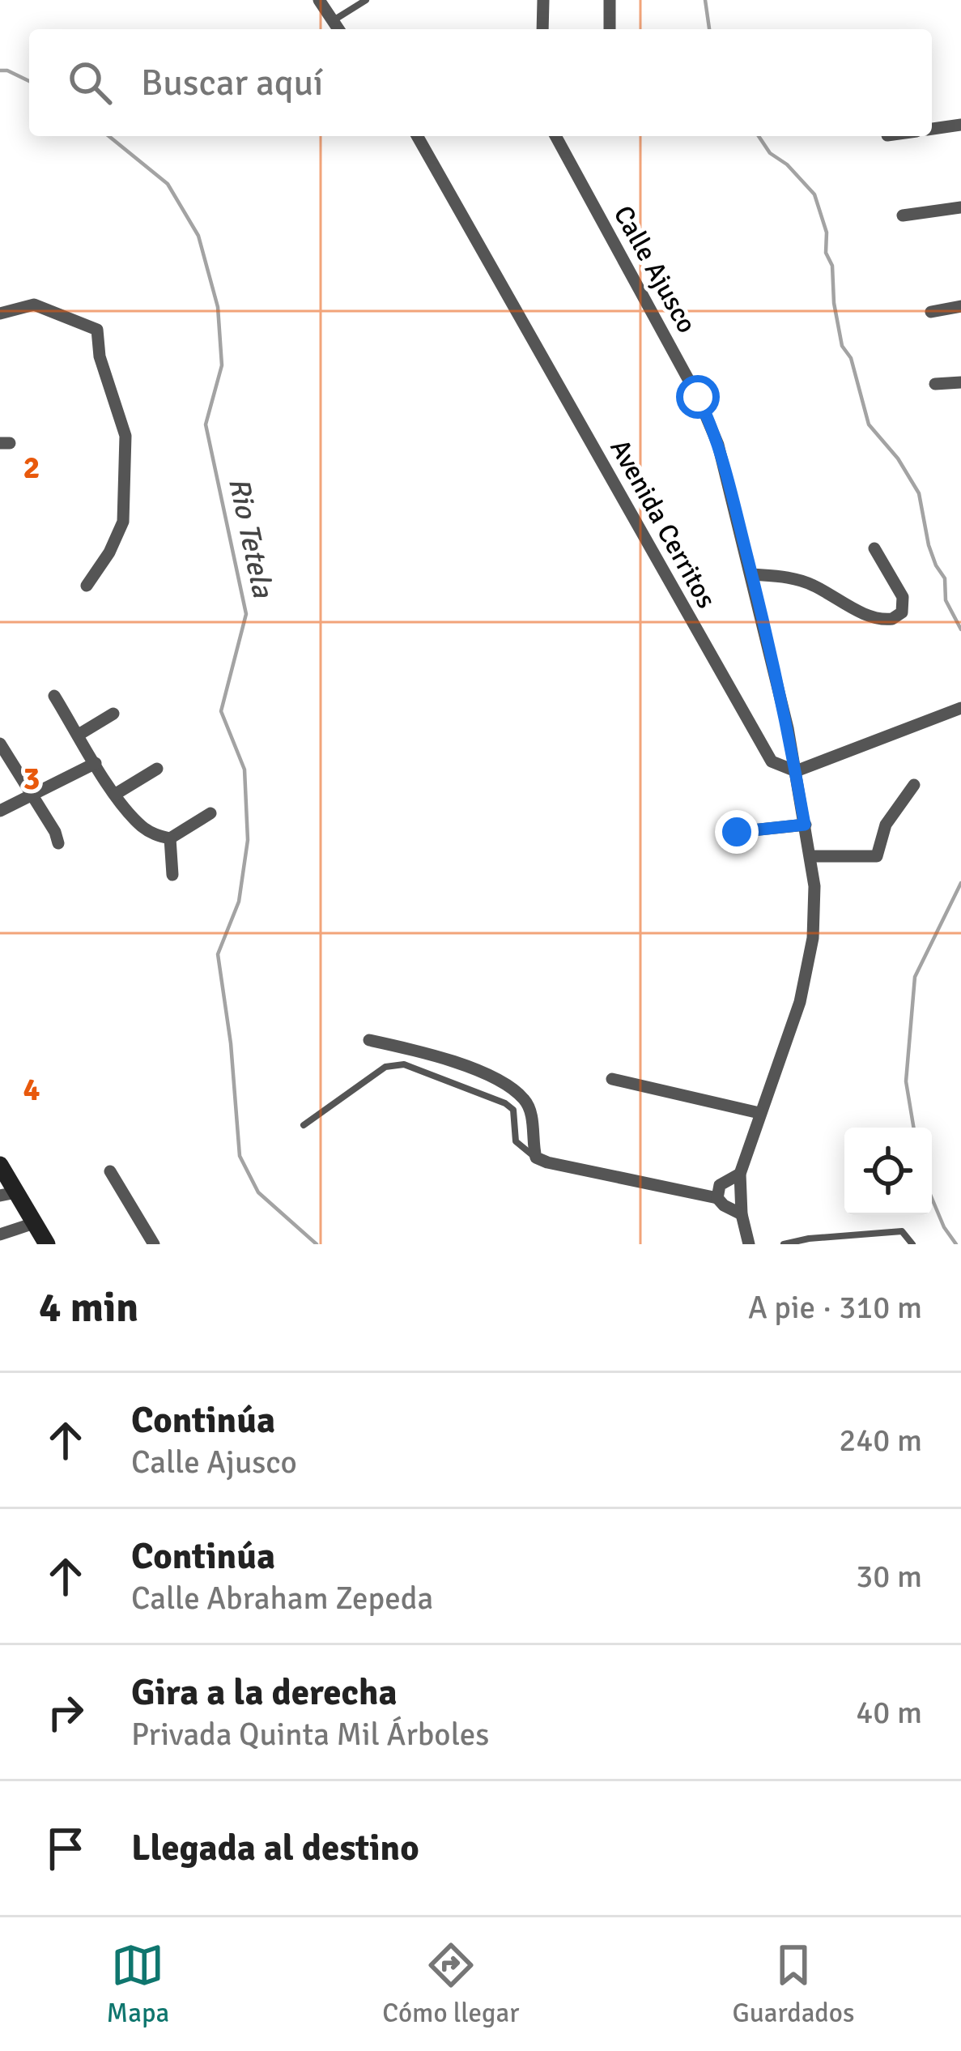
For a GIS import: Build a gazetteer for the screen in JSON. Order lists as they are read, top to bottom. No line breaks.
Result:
{"streets":{"street":["Calle Ajusco","Avenida Cerritos"]},"crossings":[["Calle Ajusco","Avenida Cerritos"]],"water":["Rio Tetela"],"page":{"search":"Buscar aquí","heading":["4 min","A pie · 310 m"],"list":[["Continúa","Calle Ajusco","240 m"],["Continúa","Calle Abraham Zepeda","30 m"],["Gira a la derecha","Privada Quinta Mil Árboles","40 m"],"Llegada al destino"],"nav":["Mapa","Cómo llegar","Guardados"]},"grid":{"rows":["2","3","4"]}}
